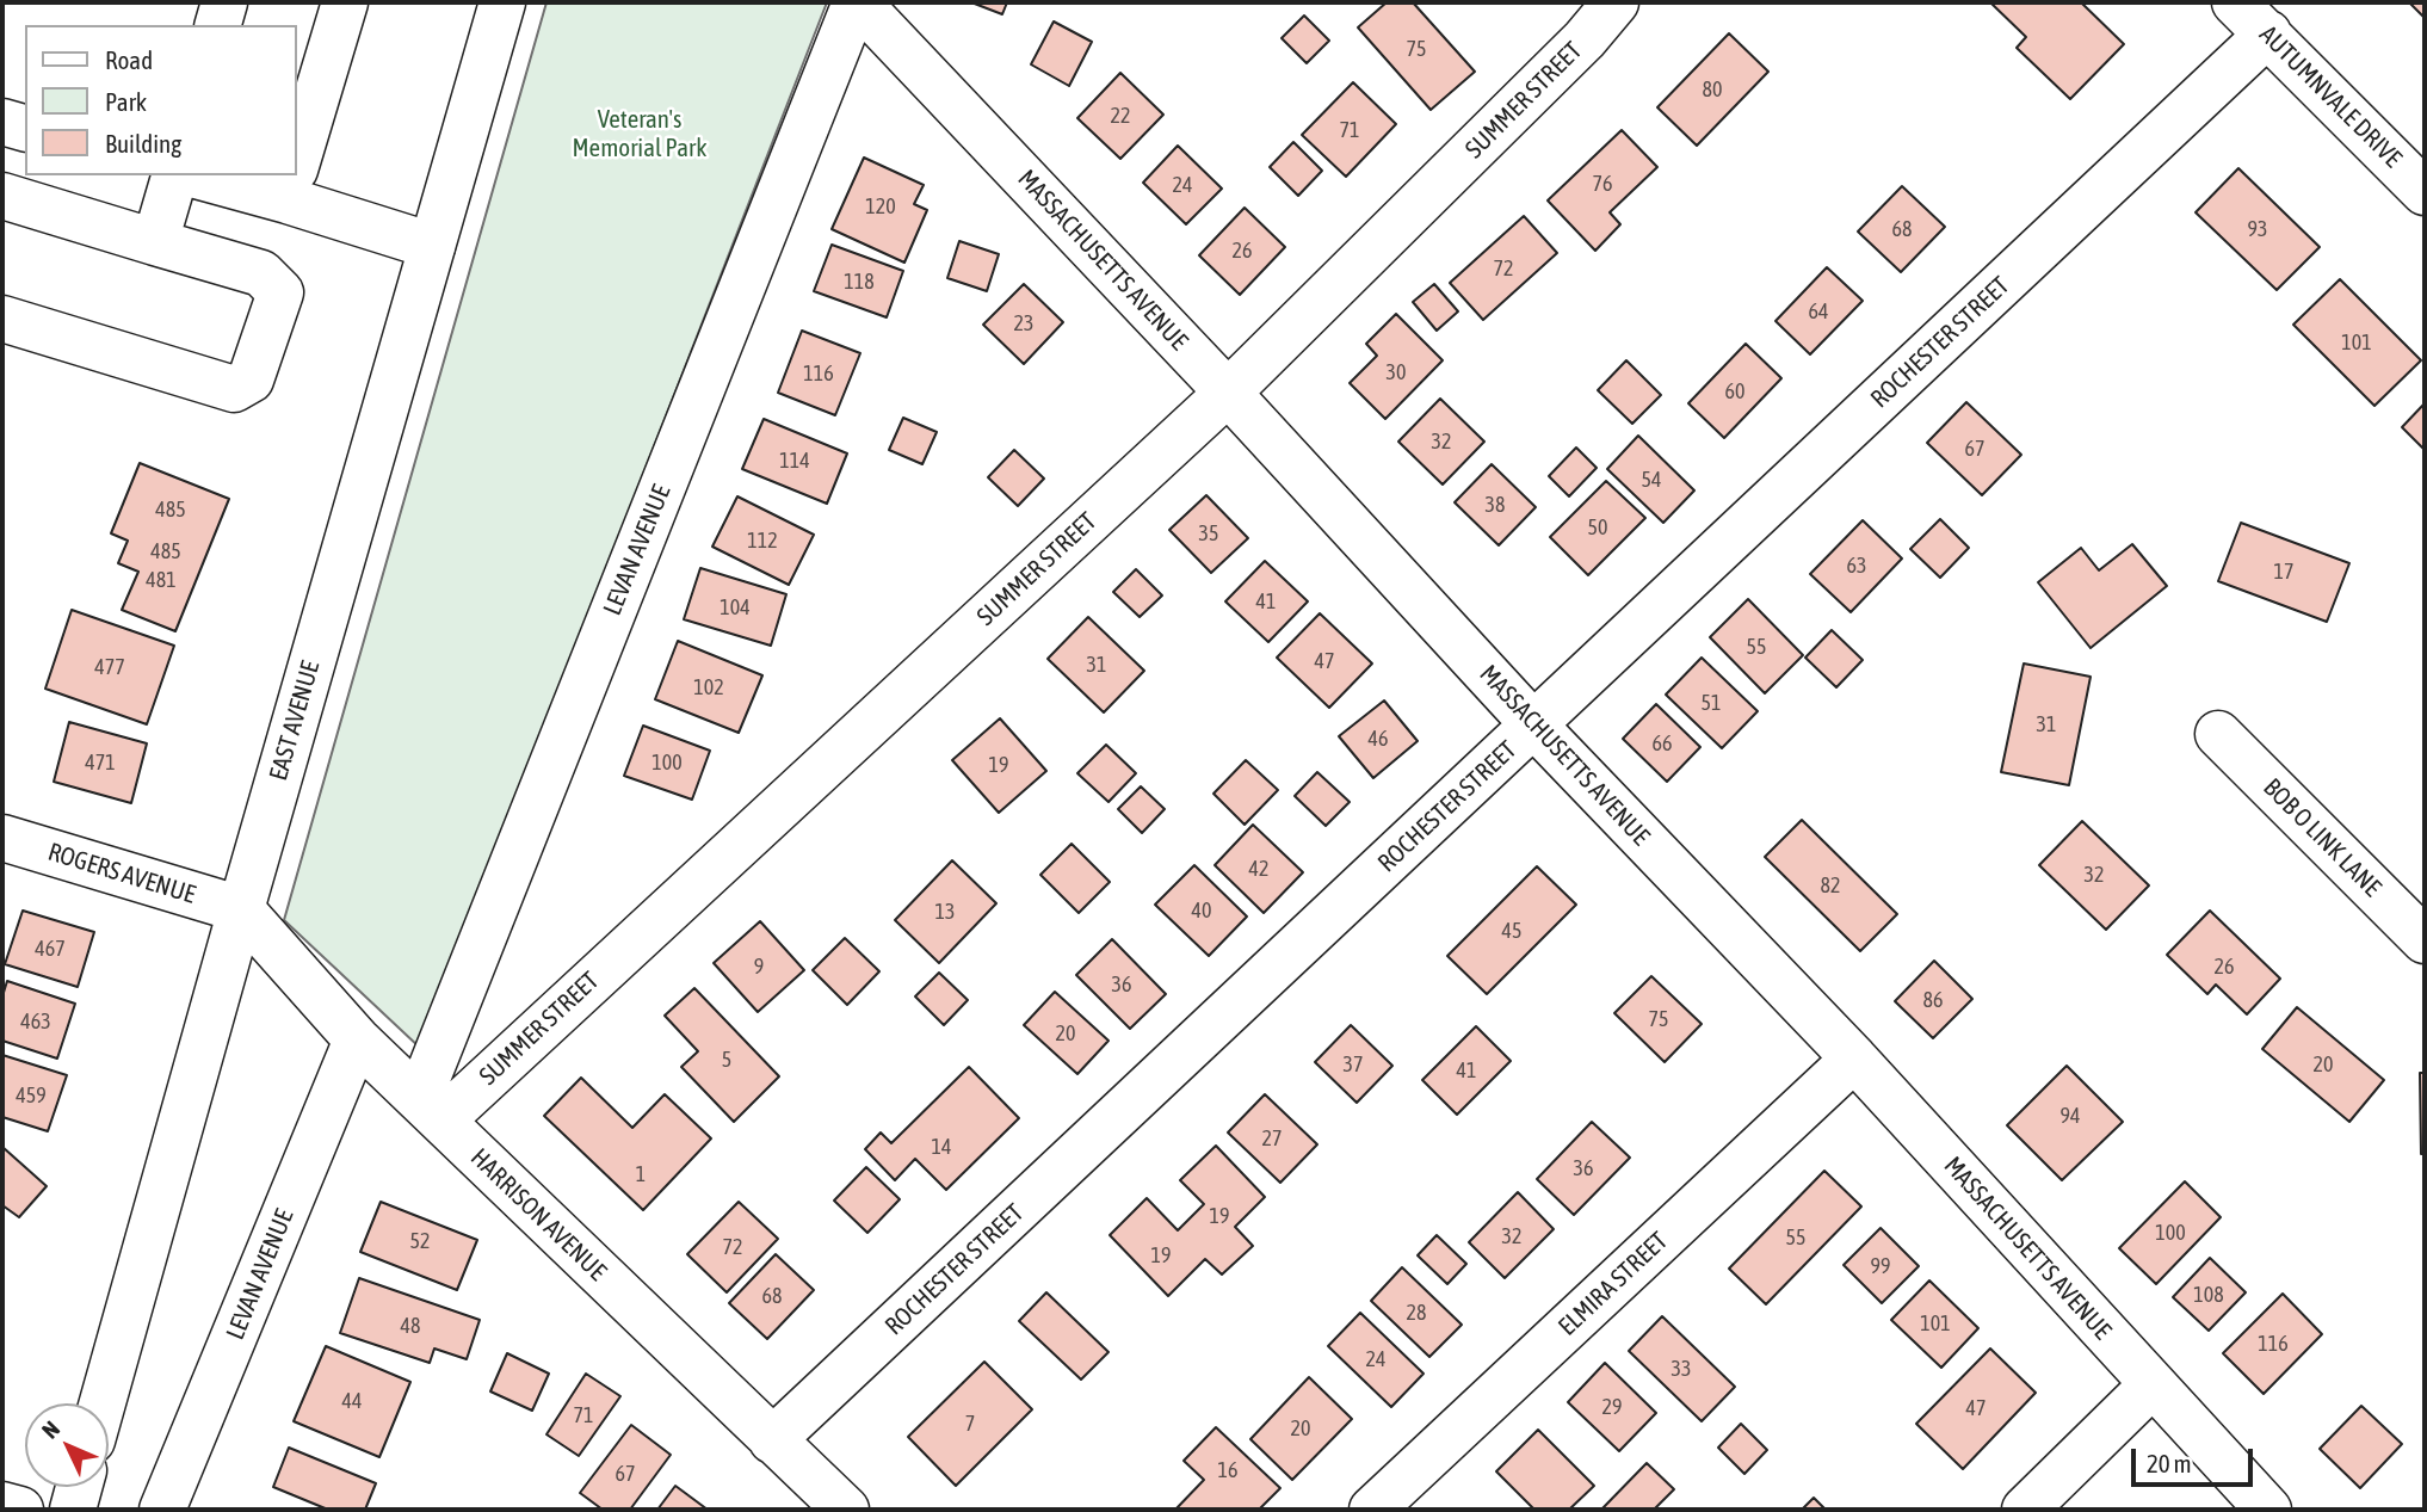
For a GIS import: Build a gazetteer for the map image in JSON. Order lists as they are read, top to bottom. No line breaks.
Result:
{"streets":{"main road":["AUTUMNVALE DRIVE","SUMMER STREET","MASSACHUSETTS AVENUE","ROCHESTER STREET","LEVAN AVENUE","EAST AVENUE","BOB O LINK LANE","ROGERS AVENUE","HARRISON AVENUE","ELMIRA STREET"]},"crossings":[["AUTUMNVALE DRIVE","ROCHESTER STREET"],["SUMMER STREET","MASSACHUSETTS AVENUE"],["SUMMER STREET","LEVAN AVENUE"],["SUMMER STREET","HARRISON AVENUE"],["MASSACHUSETTS AVENUE","ROCHESTER STREET"],["MASSACHUSETTS AVENUE","LEVAN AVENUE"],["MASSACHUSETTS AVENUE","ELMIRA STREET"],["ROCHESTER STREET","HARRISON AVENUE"],["LEVAN AVENUE","HARRISON AVENUE"],["EAST AVENUE","ROGERS AVENUE"],["EAST AVENUE","HARRISON AVENUE"],["ROGERS AVENUE","HARRISON AVENUE"]],"parks":["Veteran's Memorial Park"],"house_numbers":["75","80","22","71","76","24","120","68","93","26","72","118","64","23","101","30","116","60","32","67","114","54","38","485","50","35","112","485","63","17","481","41","104","55","47","31","477","102","51","31","46","66","471","100","19","42","32","82","40","13","45","467","9","26","36","86","75","463","20","5","37","20","41","459","94","27","14","36","1","19","100","32","55","52","72","19","99","108","68","28","101","48","116","24","33","44","29","47","71","7","20","16","67"],"legend":["Road","Park","Building"],"scale_bar":"20 m","north":"top left"}
